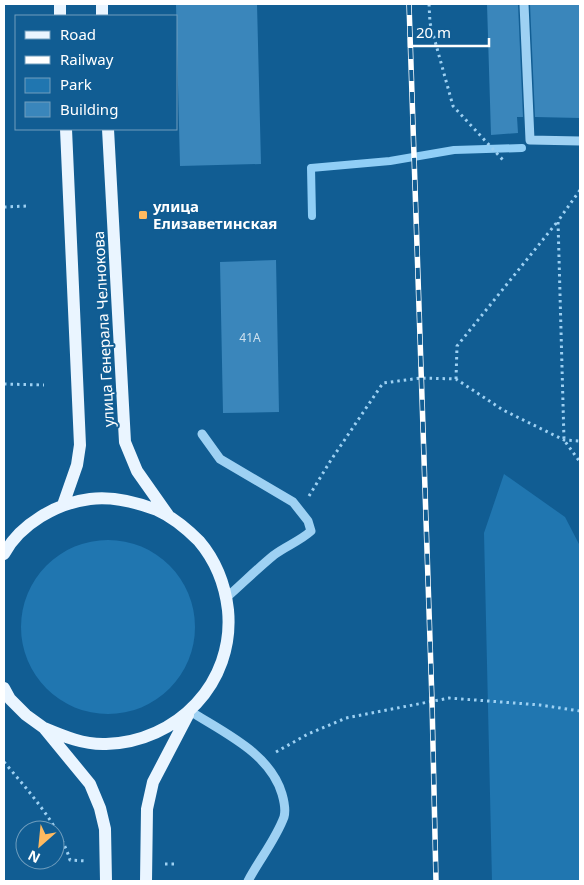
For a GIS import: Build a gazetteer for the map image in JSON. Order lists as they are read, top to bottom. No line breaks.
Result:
{"streets":{"main road":["улица Генерала Челнокова"]},"places":{"transit":["улица Елизаветинская"]},"house_numbers":["41А"],"legend":["Road","Railway","Park","Building"],"scale_bar":"20 m","north":"bottom left"}
